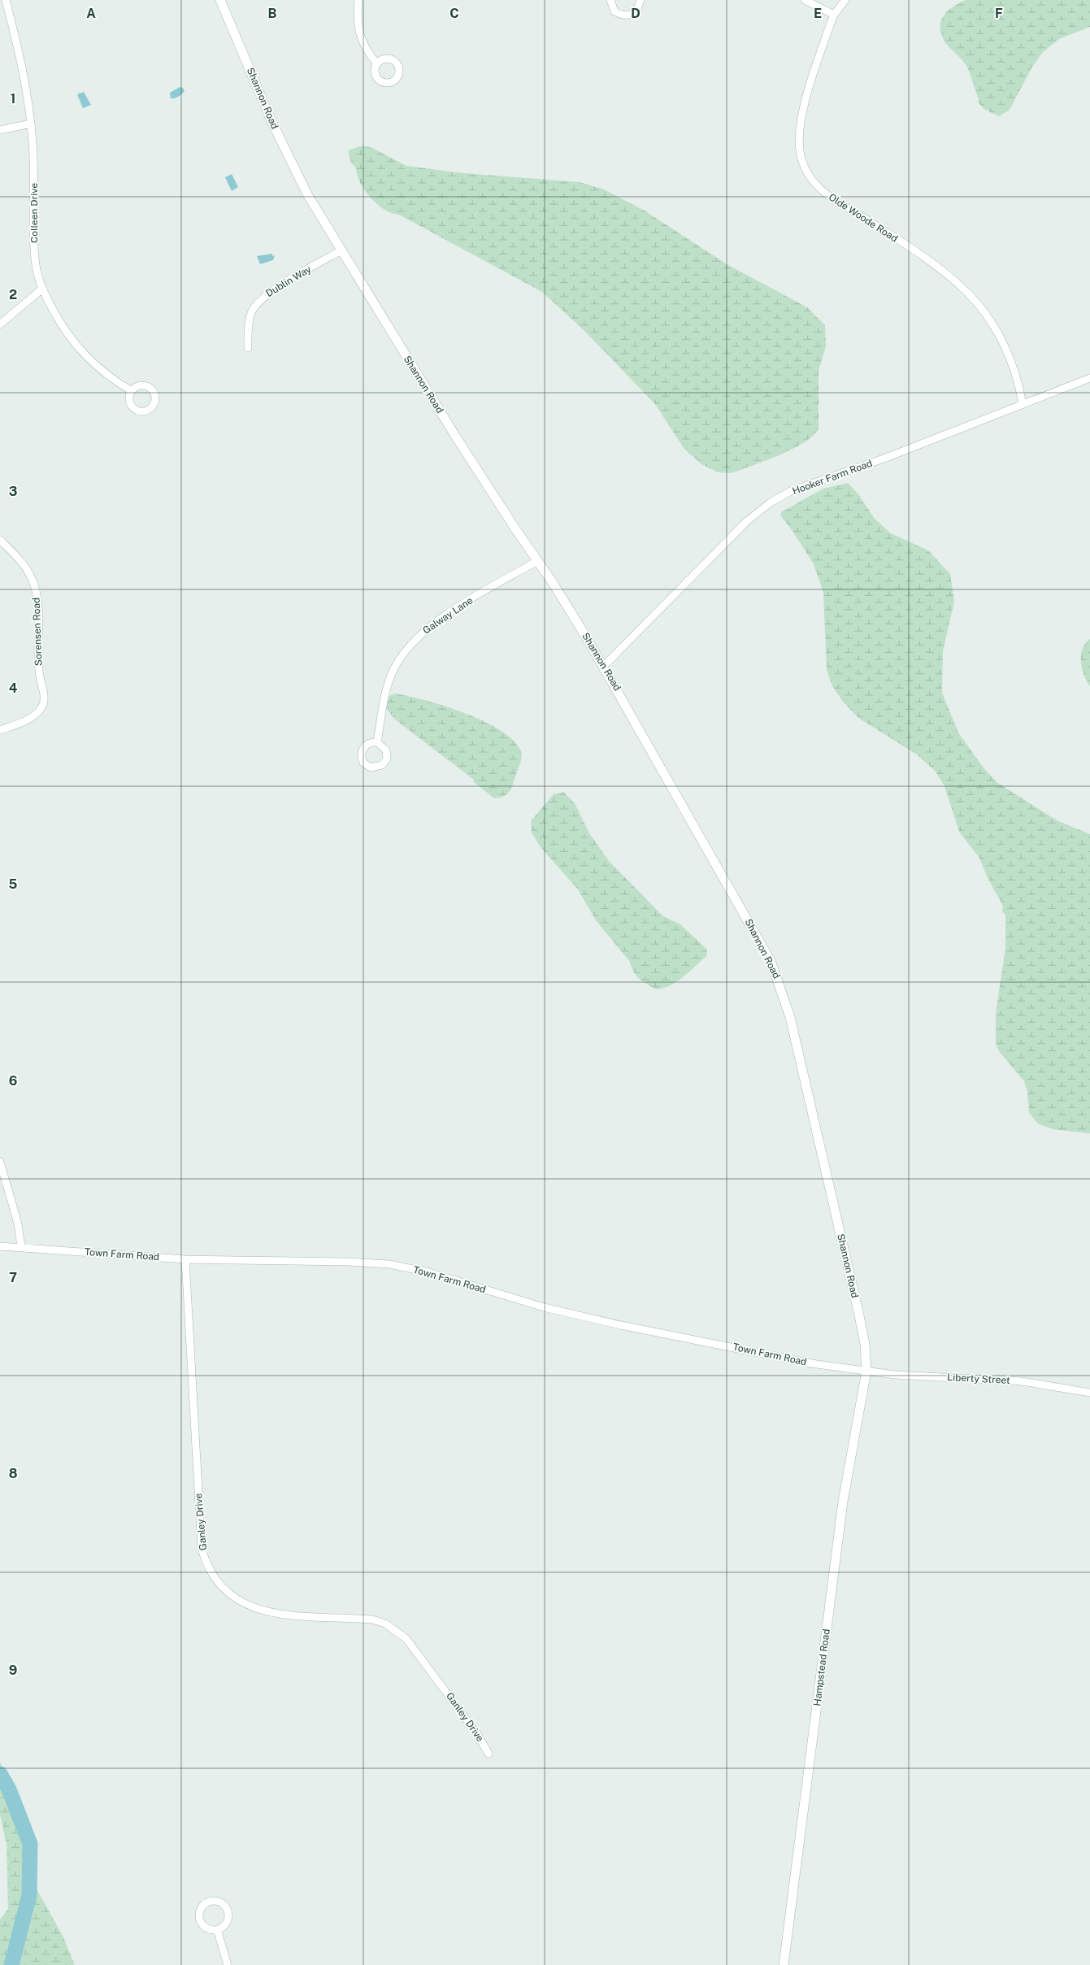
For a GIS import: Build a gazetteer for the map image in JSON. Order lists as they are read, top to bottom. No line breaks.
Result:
{"streets":{"street":["Shannon Road","Colleen Drive","Olde Woode Road","Dublin Way","Hooker Farm Road","Galway Lane","Sorensen Road","Town Farm Road","Liberty Street","Ganley Drive","Hampstead Road"]},"crossings":[["Shannon Road","Dublin Way"],["Shannon Road","Hooker Farm Road"],["Shannon Road","Galway Lane"],["Shannon Road","Town Farm Road"],["Shannon Road","Liberty Street"],["Shannon Road","Hampstead Road"],["Olde Woode Road","Hooker Farm Road"],["Town Farm Road","Liberty Street"],["Town Farm Road","Ganley Drive"],["Town Farm Road","Hampstead Road"],["Liberty Street","Hampstead Road"]],"grid":{"columns":["A","B","C","D","E","F"],"rows":["1","2","3","4","5","6","7","8","9"]}}
